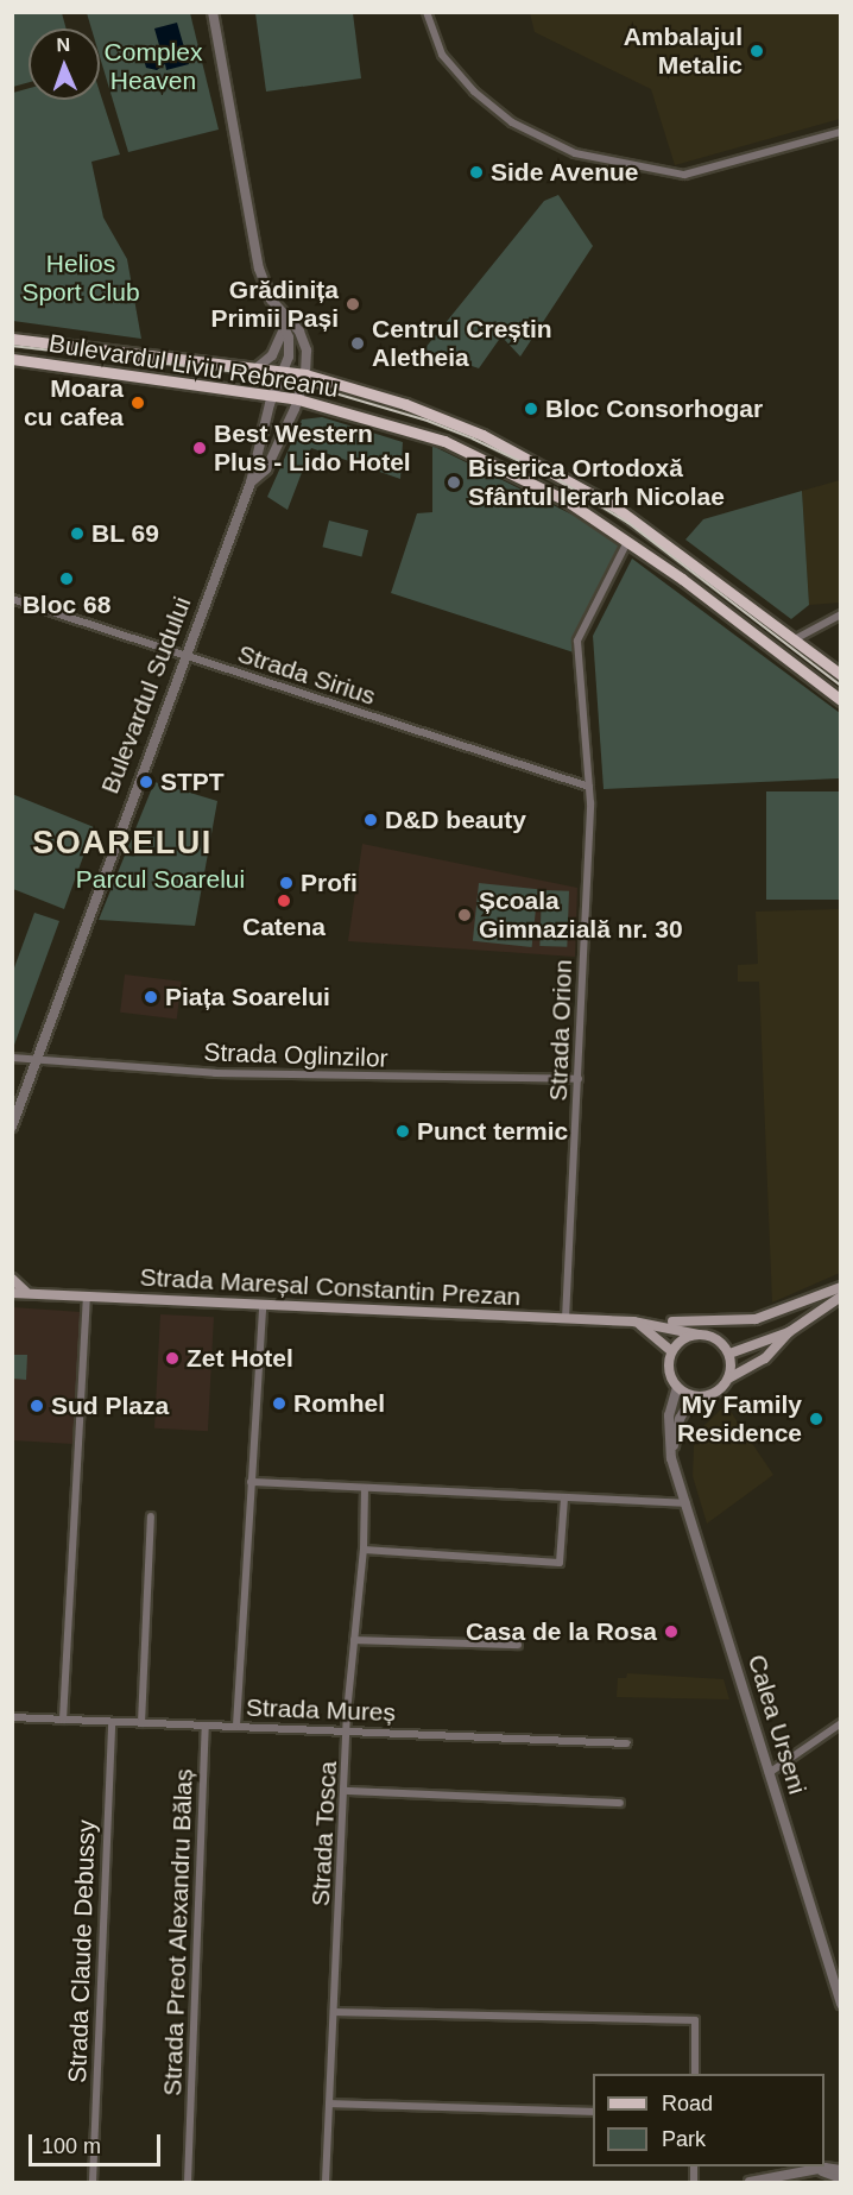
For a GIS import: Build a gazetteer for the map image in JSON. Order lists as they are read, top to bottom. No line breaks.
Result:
{"streets":{"main road":["Bulevardul Liviu Rebreanu","Strada Mareșal Constantin Prezan"],"street":["Strada Sirius","Bulevardul Sudului","Strada Orion","Strada Oglinzilor","Strada Mureș","Calea Urseni","Strada Tosca","Strada Preot Alexandru Bălaș","Strada Claude Debussy"]},"crossings":[["Bulevardul Liviu Rebreanu","Bulevardul Sudului"],["Bulevardul Liviu Rebreanu","Strada Orion"],["Strada Sirius","Bulevardul Sudului"],["Strada Sirius","Strada Orion"],["Bulevardul Sudului","Strada Oglinzilor"],["Strada Orion","Strada Oglinzilor"],["Strada Orion","Strada Mareșal Constantin Prezan"],["Strada Mareșal Constantin Prezan","Calea Urseni"],["Strada Mureș","Strada Tosca"],["Strada Mureș","Strada Preot Alexandru Bălaș"],["Strada Mureș","Strada Claude Debussy"]],"districts":["SOARELUI"],"parks":["Complex Heaven","Helios Sport Club","Parcul Soarelui"],"places":["Ambalajul Metalic","Side Avenue","Grădinița Primii Pași","Centrul Creștin Aletheia","Moara cu cafea","Bloc Consorhogar","Best Western Plus - Lido Hotel","Biserica Ortodoxă Sfântul Ierarh Nicolae","BL 69","Bloc 68","STPT","D&D beauty","Profi","Catena","Școala Gimnazială nr. 30","Piața Soarelui","Punct termic","Zet Hotel","Romhel","Sud Plaza","My Family Residence","Casa de la Rosa"],"legend":["Road","Park"],"scale_bar":"100 m","north":"top"}
